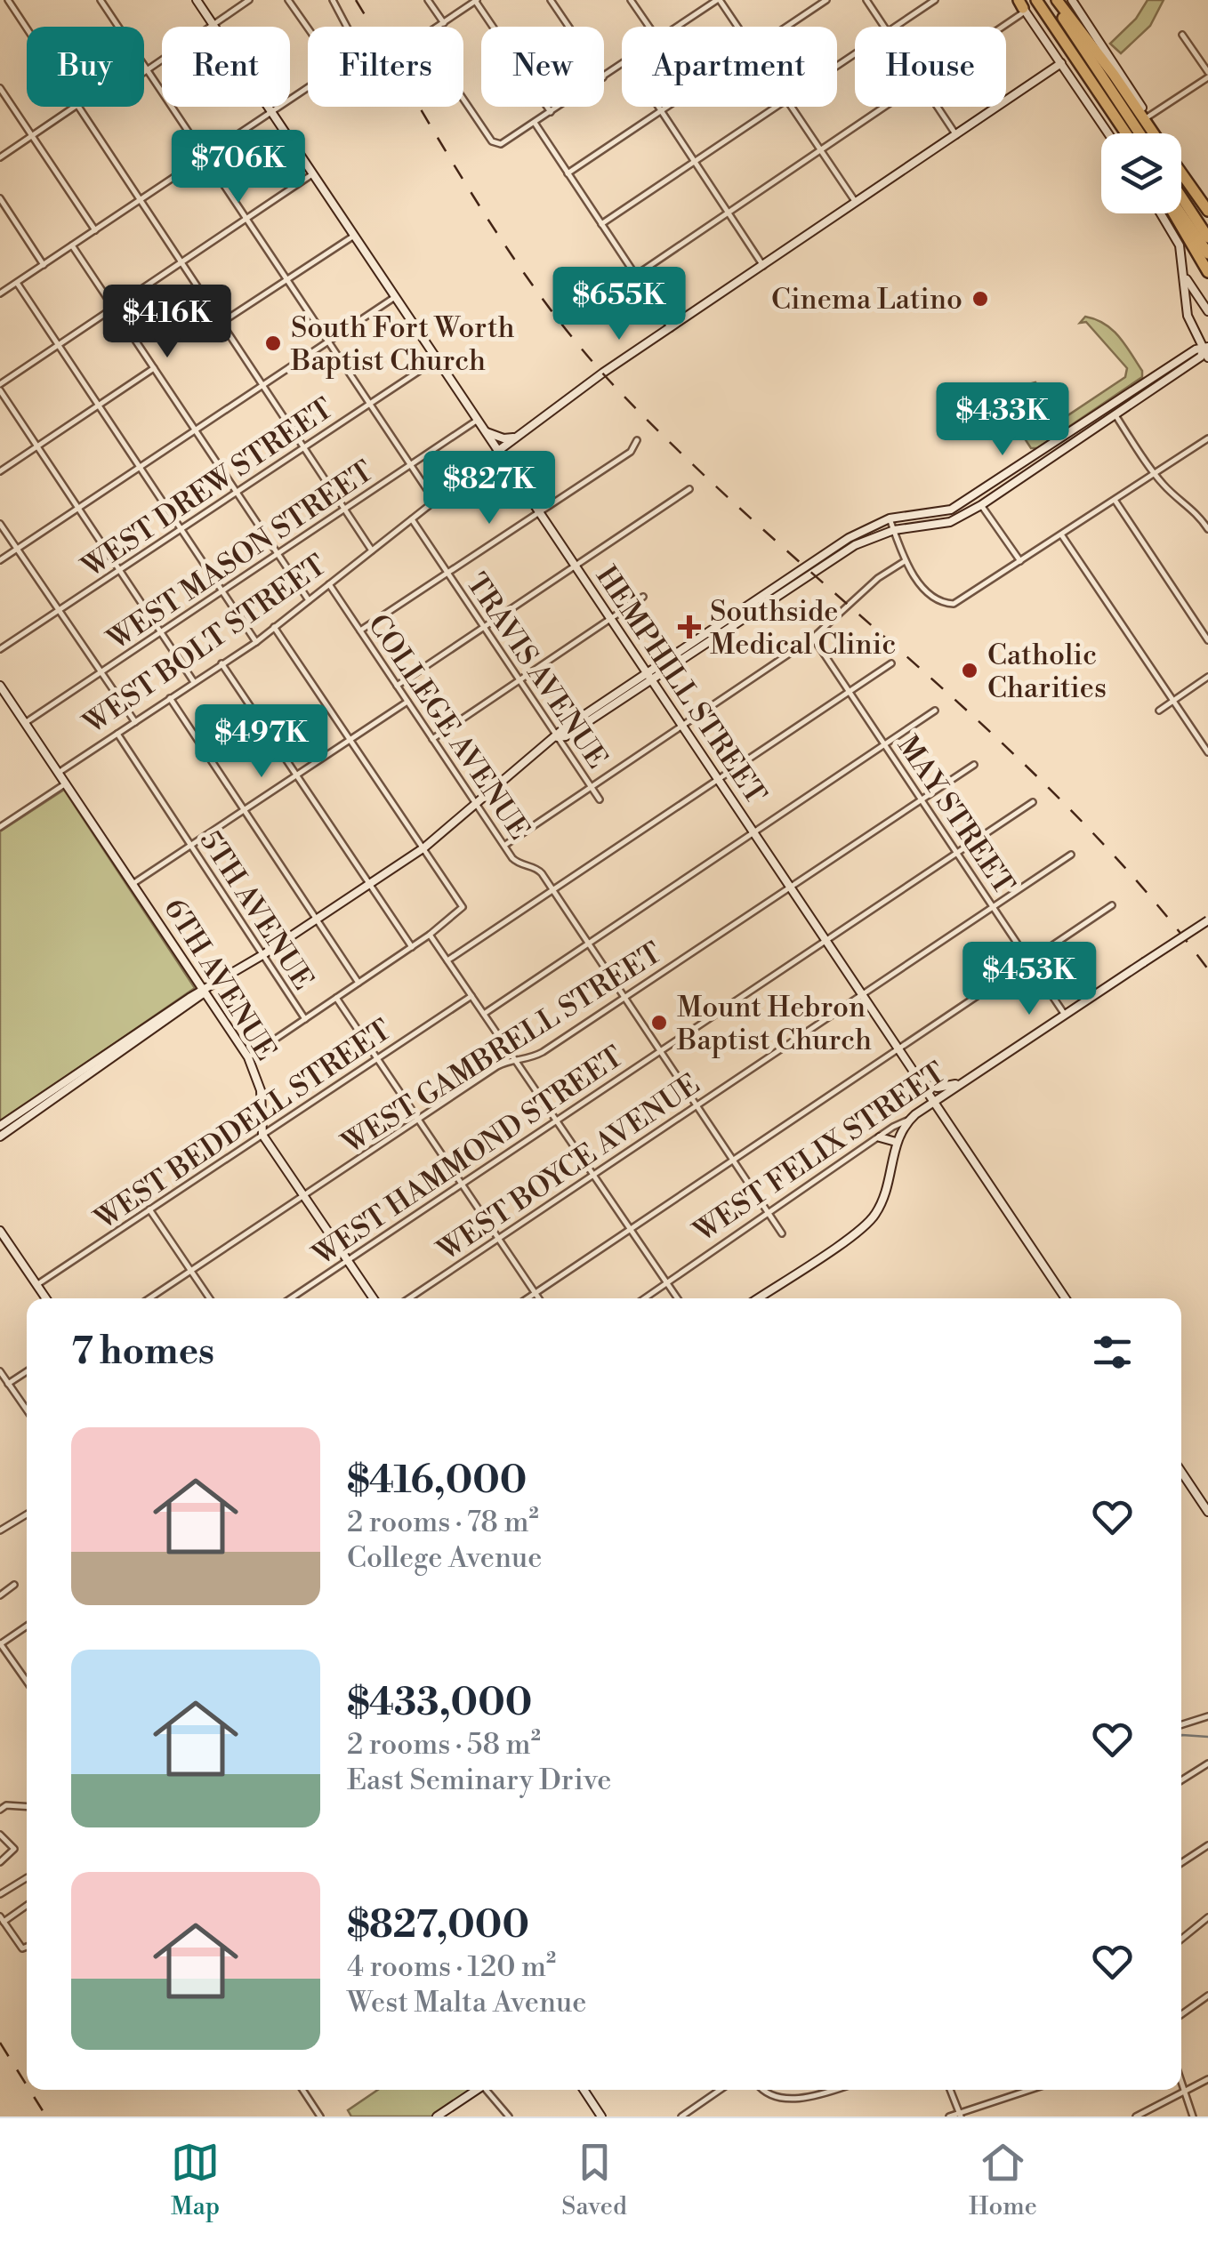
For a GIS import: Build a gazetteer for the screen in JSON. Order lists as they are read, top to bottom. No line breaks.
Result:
{"streets":{"main road":["WEST BOLT STREET","HEMPHILL STREET","6TH AVENUE","WEST FELIX STREET"],"street":["WEST DREW STREET","WEST MASON STREET","TRAVIS AVENUE","COLLEGE AVENUE","MAY STREET","5TH AVENUE","WEST GAMBRELL STREET","WEST BEDDELL STREET","WEST HAMMOND STREET","WEST BOYCE AVENUE"]},"crossings":[["WEST DREW STREET","HEMPHILL STREET"],["WEST MASON STREET","HEMPHILL STREET"],["WEST MASON STREET","6TH AVENUE"],["WEST BOLT STREET","TRAVIS AVENUE"],["WEST BOLT STREET","HEMPHILL STREET"],["WEST BOLT STREET","COLLEGE AVENUE"],["WEST BOLT STREET","5TH AVENUE"],["WEST BOLT STREET","6TH AVENUE"],["HEMPHILL STREET","WEST GAMBRELL STREET"],["HEMPHILL STREET","WEST FELIX STREET"],["HEMPHILL STREET","WEST HAMMOND STREET"],["HEMPHILL STREET","WEST BOYCE AVENUE"],["COLLEGE AVENUE","WEST GAMBRELL STREET"],["COLLEGE AVENUE","WEST FELIX STREET"],["COLLEGE AVENUE","WEST HAMMOND STREET"],["COLLEGE AVENUE","WEST BOYCE AVENUE"],["MAY STREET","WEST GAMBRELL STREET"],["MAY STREET","WEST FELIX STREET"],["MAY STREET","WEST HAMMOND STREET"],["MAY STREET","WEST BOYCE AVENUE"],["5TH AVENUE","WEST GAMBRELL STREET"],["5TH AVENUE","WEST BEDDELL STREET"],["5TH AVENUE","WEST HAMMOND STREET"],["5TH AVENUE","WEST BOYCE AVENUE"],["6TH AVENUE","WEST BEDDELL STREET"]],"places":{"other":["Cinema Latino","South Fort Worth Baptist Church","Catholic Charities","Mount Hebron Baptist Church"],"health":["Southside Medical Clinic"]},"page":{"chip":["Buy","Rent","Filters","New","Apartment","House"],"price":["$706K","$655K","$416K","$433K","$827K","$497K","$453K"],"heading":"7 homes","list":[{"name":"$416,000","note":"2 rooms · 78 m² · College Avenue"},{"name":"$433,000","note":"2 rooms · 58 m² · East Seminary Drive"},{"name":"$827,000","note":"4 rooms · 120 m² · West Malta Avenue"}],"tabs":["Map","Saved","Home"]}}
